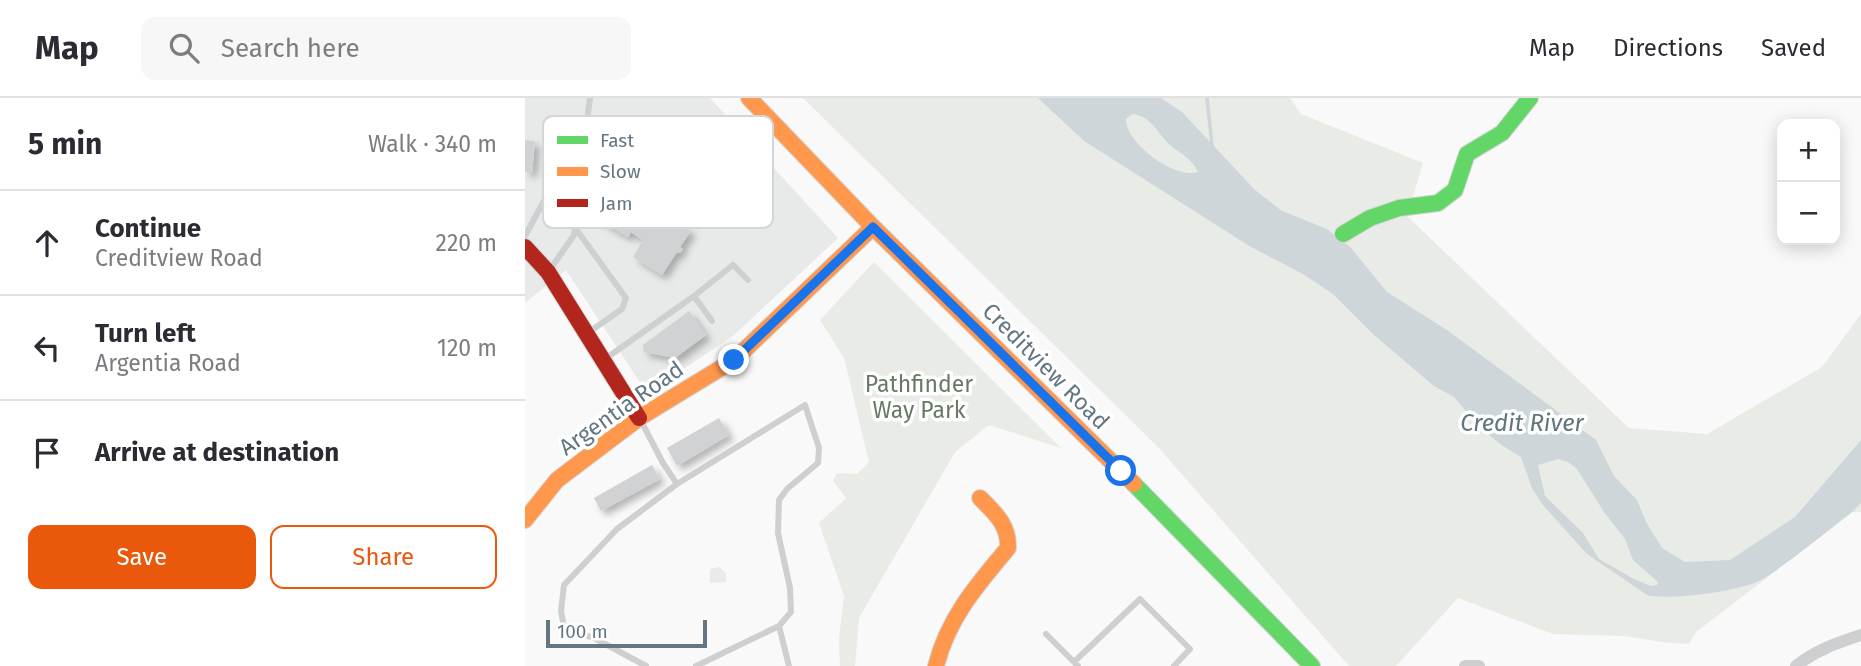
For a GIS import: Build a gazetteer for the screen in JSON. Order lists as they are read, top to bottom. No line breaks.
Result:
{"streets":{"street":["Creditview Road","Argentia Road"]},"crossings":[["Creditview Road","Argentia Road"]],"water":["Credit River"],"parks":["Pathfinder Way Park"],"legend":["Fast","Slow","Jam"],"scale_bar":"100 m","page":{"header":"Map","search":"Search here","nav":["Map","Directions","Saved"],"heading":["5 min","Walk · 340 m"],"map_buttons":["+","−"],"list":[["Continue","Creditview Road","220 m"],["Turn left","Argentia Road","120 m"],"Arrive at destination"],"buttons":["Save","Share"],"scale":"100 m"}}
